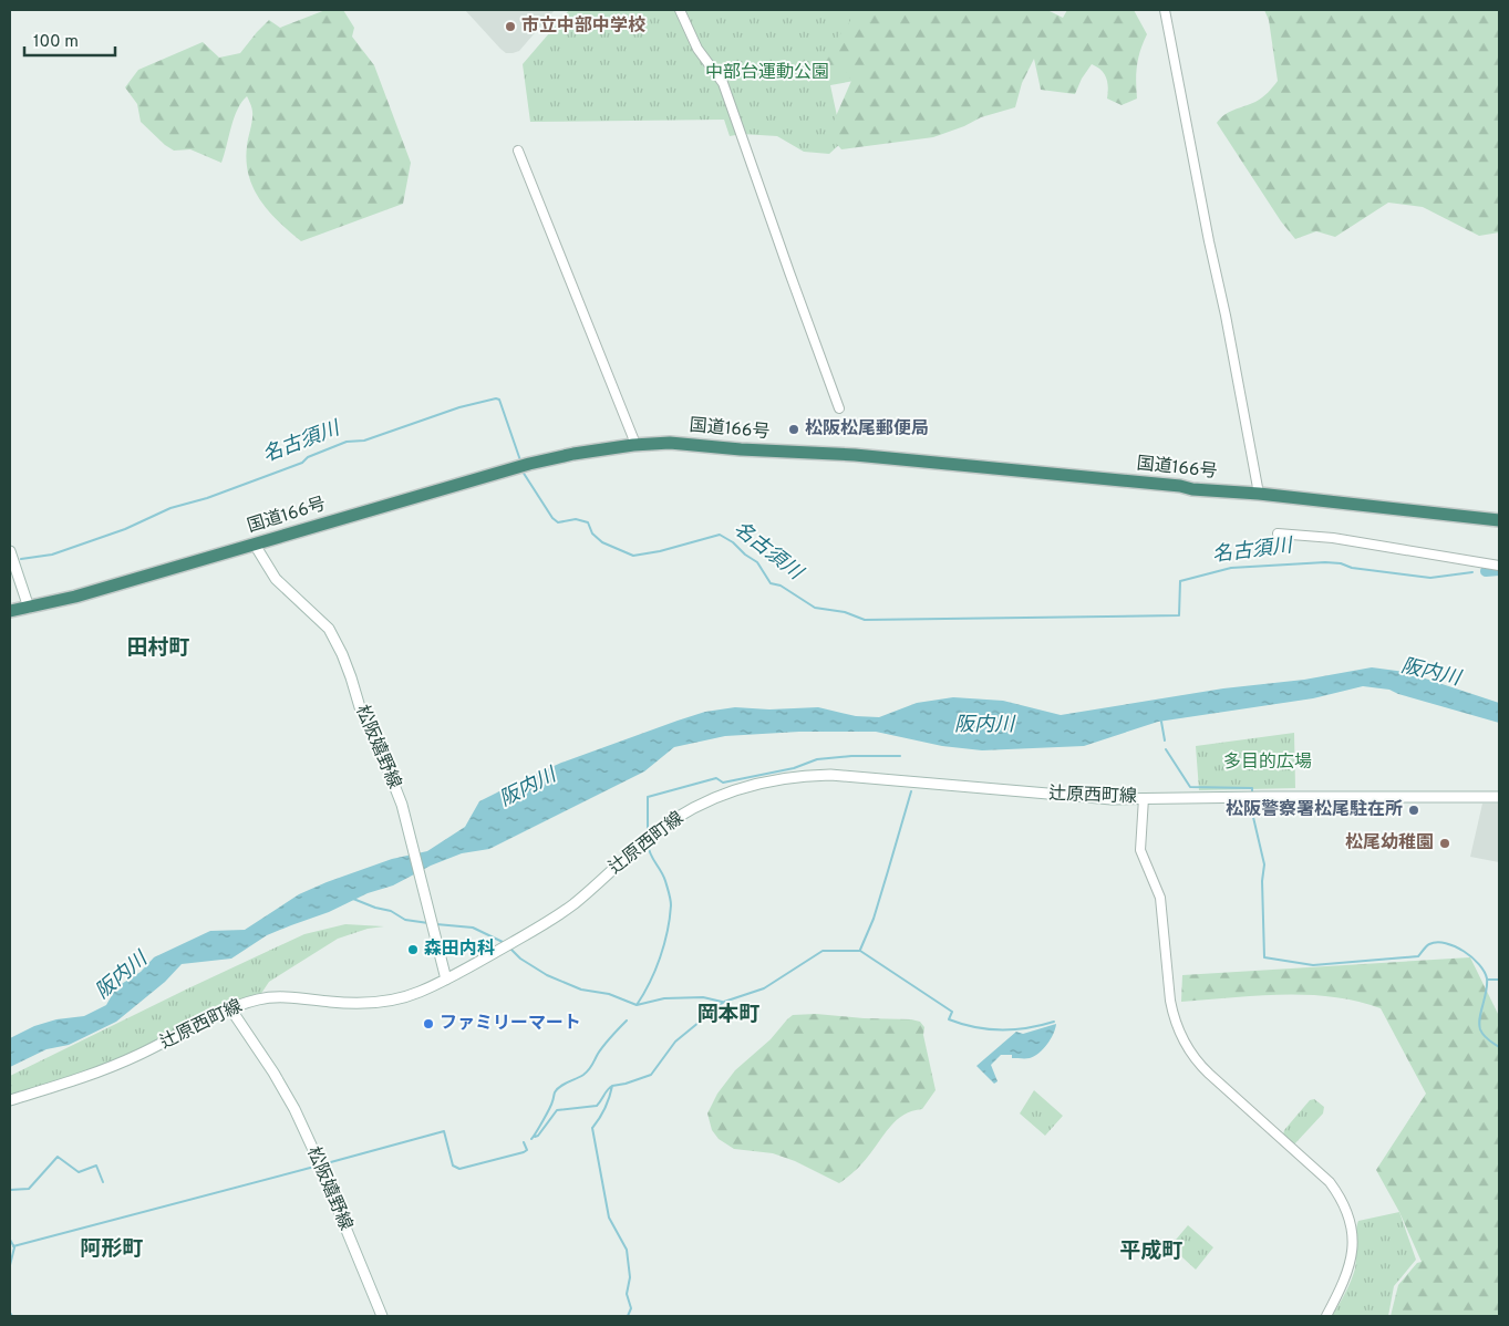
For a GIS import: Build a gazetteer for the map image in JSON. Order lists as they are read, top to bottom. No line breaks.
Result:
{"streets":{"highway":["国道166号"],"main road":["松阪嬉野線","辻原西町線"]},"crossings":[["国道166号","松阪嬉野線"],["松阪嬉野線","辻原西町線"]],"districts":["田村町","岡本町","阿形町","平成町"],"water":["名古須川","阪内川"],"parks":["中部台運動公園","多目的広場"],"places":["市立中部中学校","松阪松尾郵便局","松阪警察署松尾駐在所","松尾幼稚園","森田内科","ファミリーマート"],"scale_bar":"100 m"}
